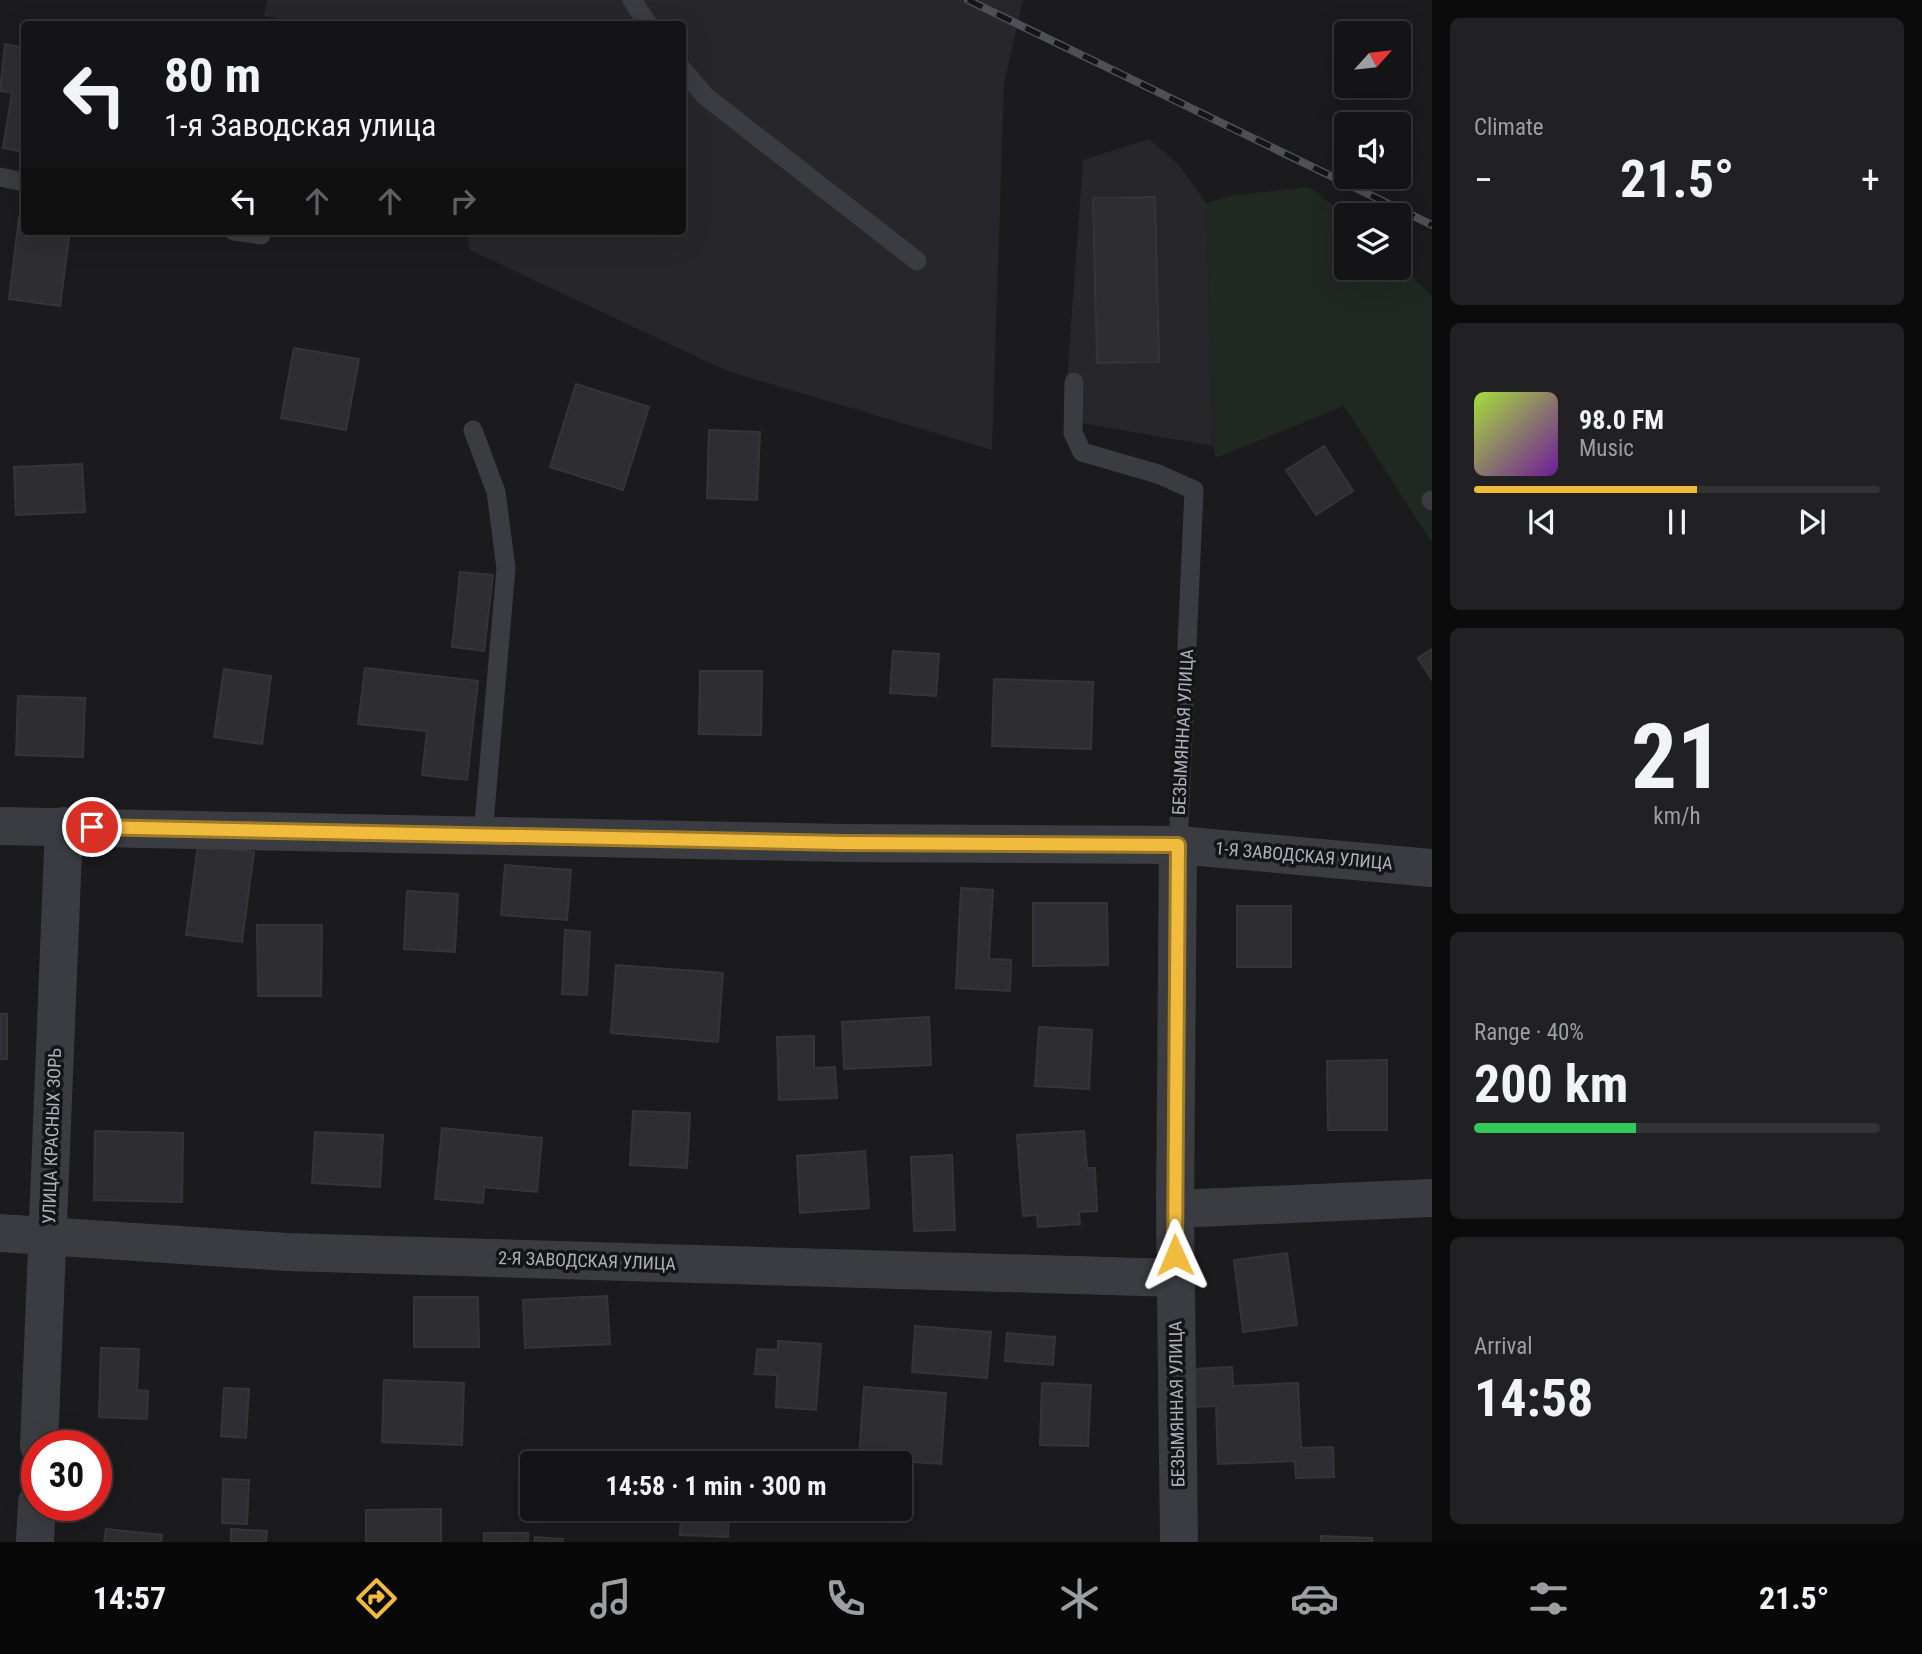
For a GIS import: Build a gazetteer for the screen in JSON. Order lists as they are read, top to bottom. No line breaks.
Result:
{"streets":{"street":["БЕЗЫМЯННАЯ УЛИЦА","1-Я ЗАВОДСКАЯ УЛИЦА","УЛИЦА КРАСНЫХ ЗОРЬ","2-Я ЗАВОДСКАЯ УЛИЦА"]},"crossings":[["БЕЗЫМЯННАЯ УЛИЦА","1-Я ЗАВОДСКАЯ УЛИЦА"],["БЕЗЫМЯННАЯ УЛИЦА","2-Я ЗАВОДСКАЯ УЛИЦА"],["1-Я ЗАВОДСКАЯ УЛИЦА","УЛИЦА КРАСНЫХ ЗОРЬ"],["УЛИЦА КРАСНЫХ ЗОРЬ","2-Я ЗАВОДСКАЯ УЛИЦА"]],"north":"top right","page":{"tile":["Climate",["21","km/h"],["Range · 40%","200 km"],["Arrival","14:58"]],"turn":["80 m","1-я Заводская улица"],"heat":["−","21.5°","+"],"song":["98.0 FM","Music"],"limit":"30","trip":"14:58 · 1 min · 300 m","tabs":["14:57","21.5°"]}}
